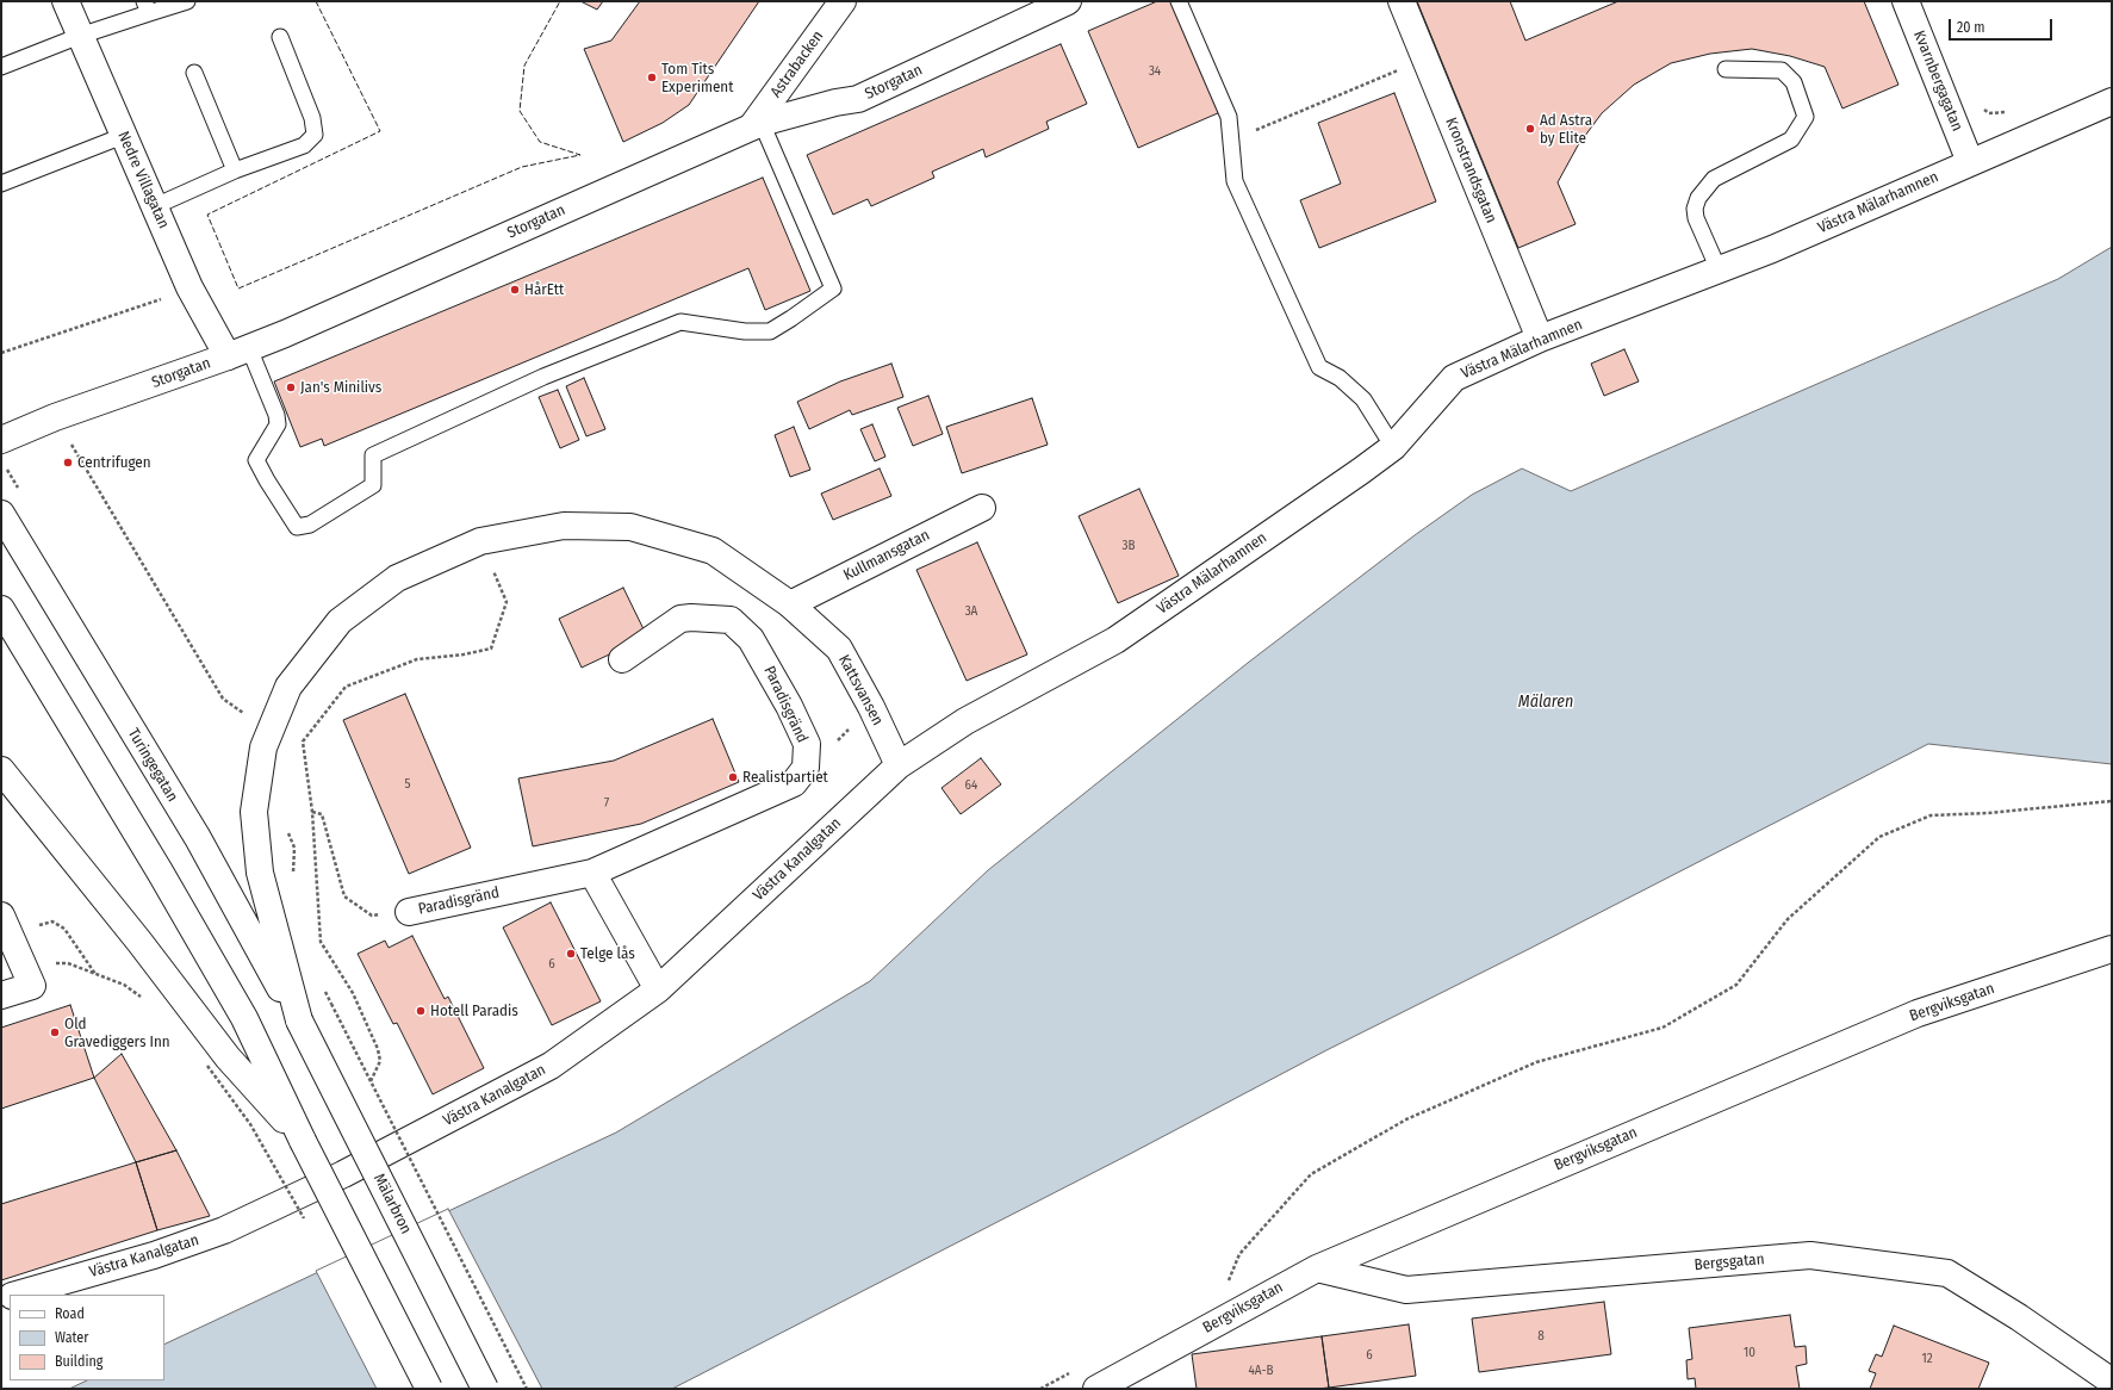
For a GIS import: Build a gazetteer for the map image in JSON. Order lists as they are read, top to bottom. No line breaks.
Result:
{"streets":{"street":["Astrabacken","Kvarnbergagatan","Storgatan","Kronstrandsgatan","Nedre Villagatan","Västra Mälarhamnen","Kullmansgatan","Kattsvansen","Paradisgränd","Turingegatan","Västra Kanalgatan","Bergviksgatan","Mälarbron","Bergsgatan"]},"crossings":[["Astrabacken","Storgatan"],["Kvarnbergagatan","Västra Mälarhamnen"],["Storgatan","Nedre Villagatan"],["Kronstrandsgatan","Västra Mälarhamnen"],["Västra Mälarhamnen","Kattsvansen"],["Västra Mälarhamnen","Västra Kanalgatan"],["Kullmansgatan","Kattsvansen"],["Kattsvansen","Turingegatan"],["Kattsvansen","Västra Kanalgatan"],["Kattsvansen","Mälarbron"],["Turingegatan","Mälarbron"],["Bergviksgatan","Bergsgatan"]],"water":["Mälaren"],"places":["Tom Tits Experiment","Ad Astra by Elite","HårEtt","Jan's Minilivs","Centrifugen","Realistpartiet","Telge lås","Hotell Paradis","Old Gravediggers Inn"],"house_numbers":["34","3B","3A","5","64","7","6","8","10","6","12","4A-B"],"legend":["Road","Water","Building"],"scale_bar":"20 m"}
